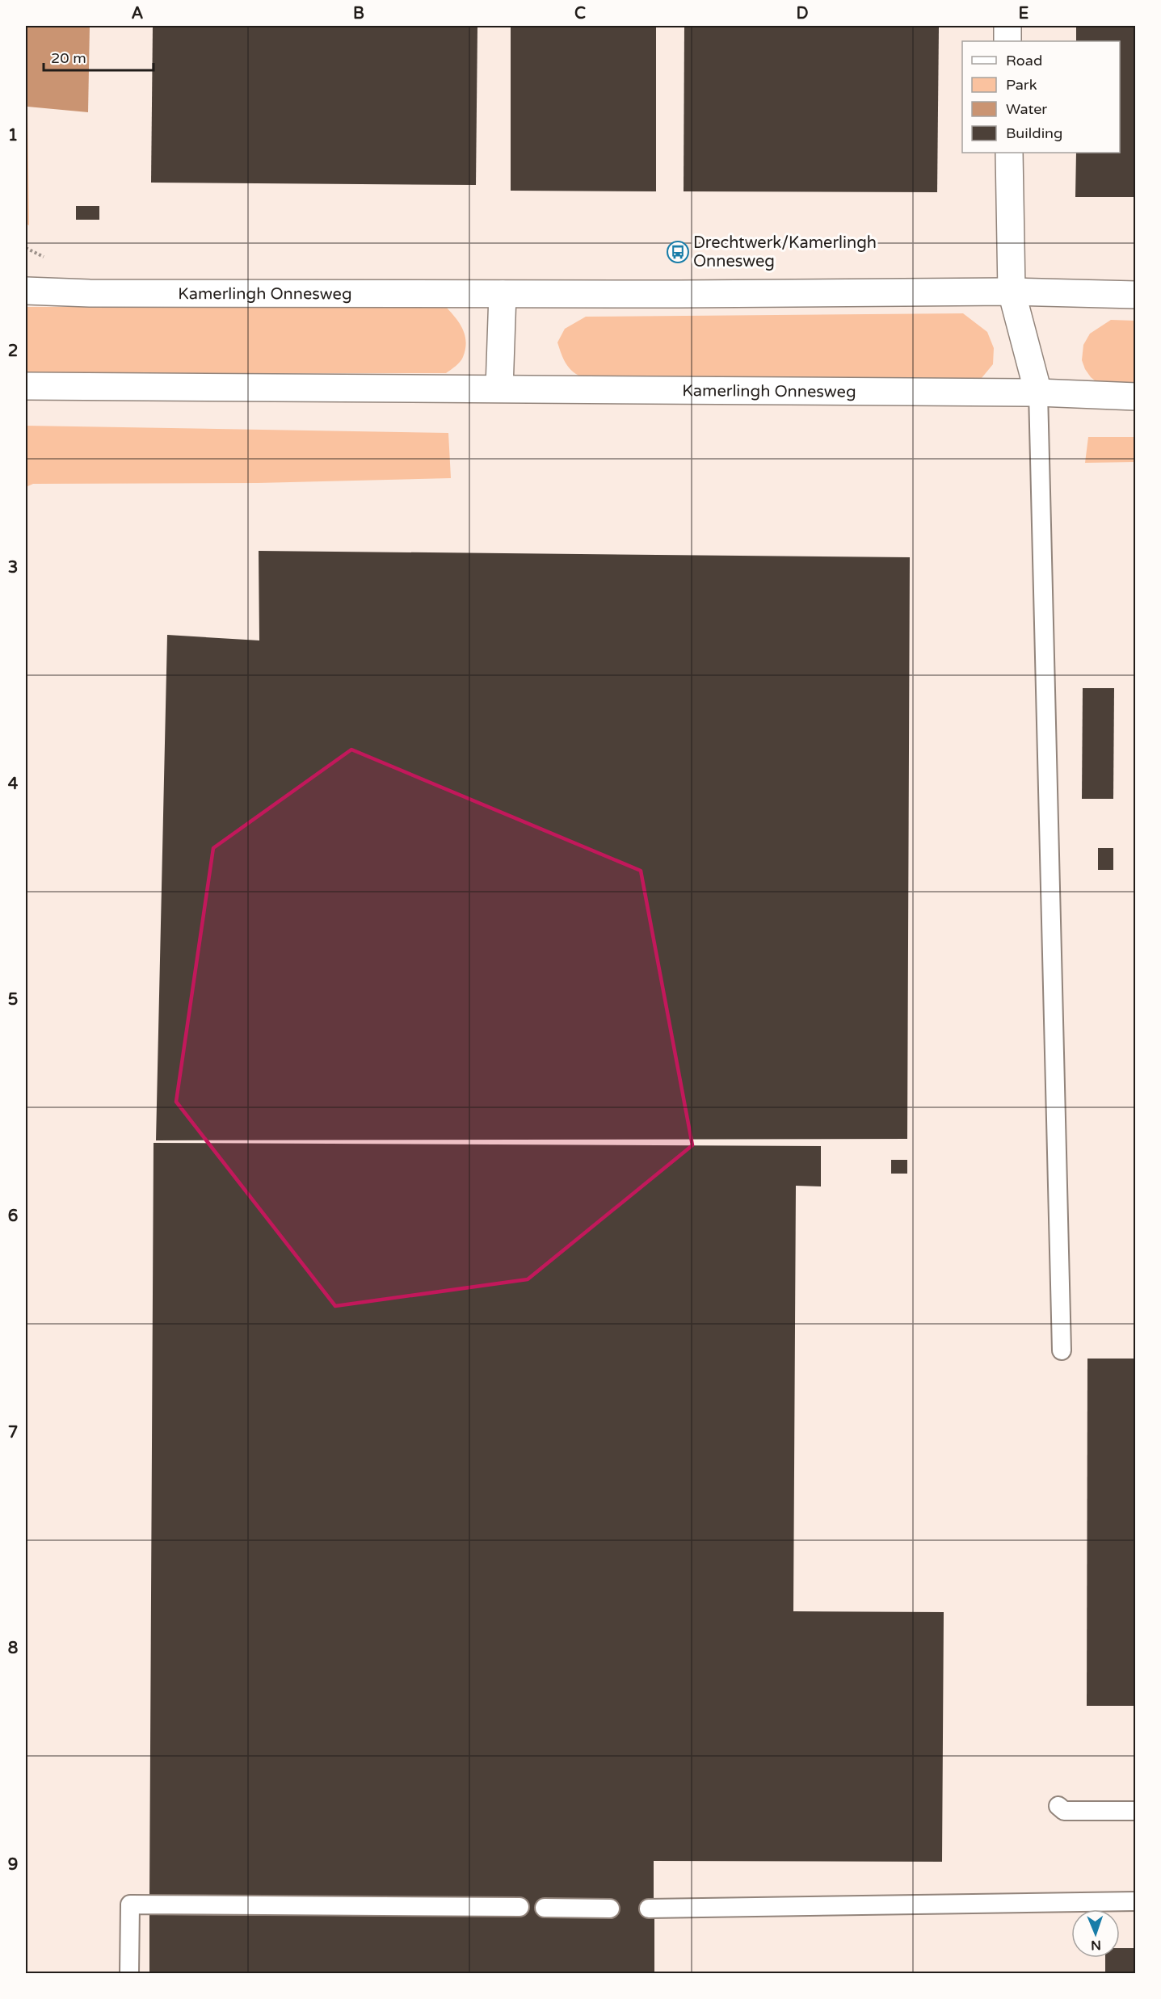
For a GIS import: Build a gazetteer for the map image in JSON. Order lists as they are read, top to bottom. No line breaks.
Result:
{"streets":{"street":["Kamerlingh Onnesweg"]},"places":{"bus stop":["Drechtwerk/Kamerlingh Onnesweg"]},"legend":["Road","Park","Water","Building"],"scale_bar":"20 m","north":"bottom","grid":{"columns":["A","B","C","D","E"],"rows":["1","2","3","4","5","6","7","8","9"]}}
